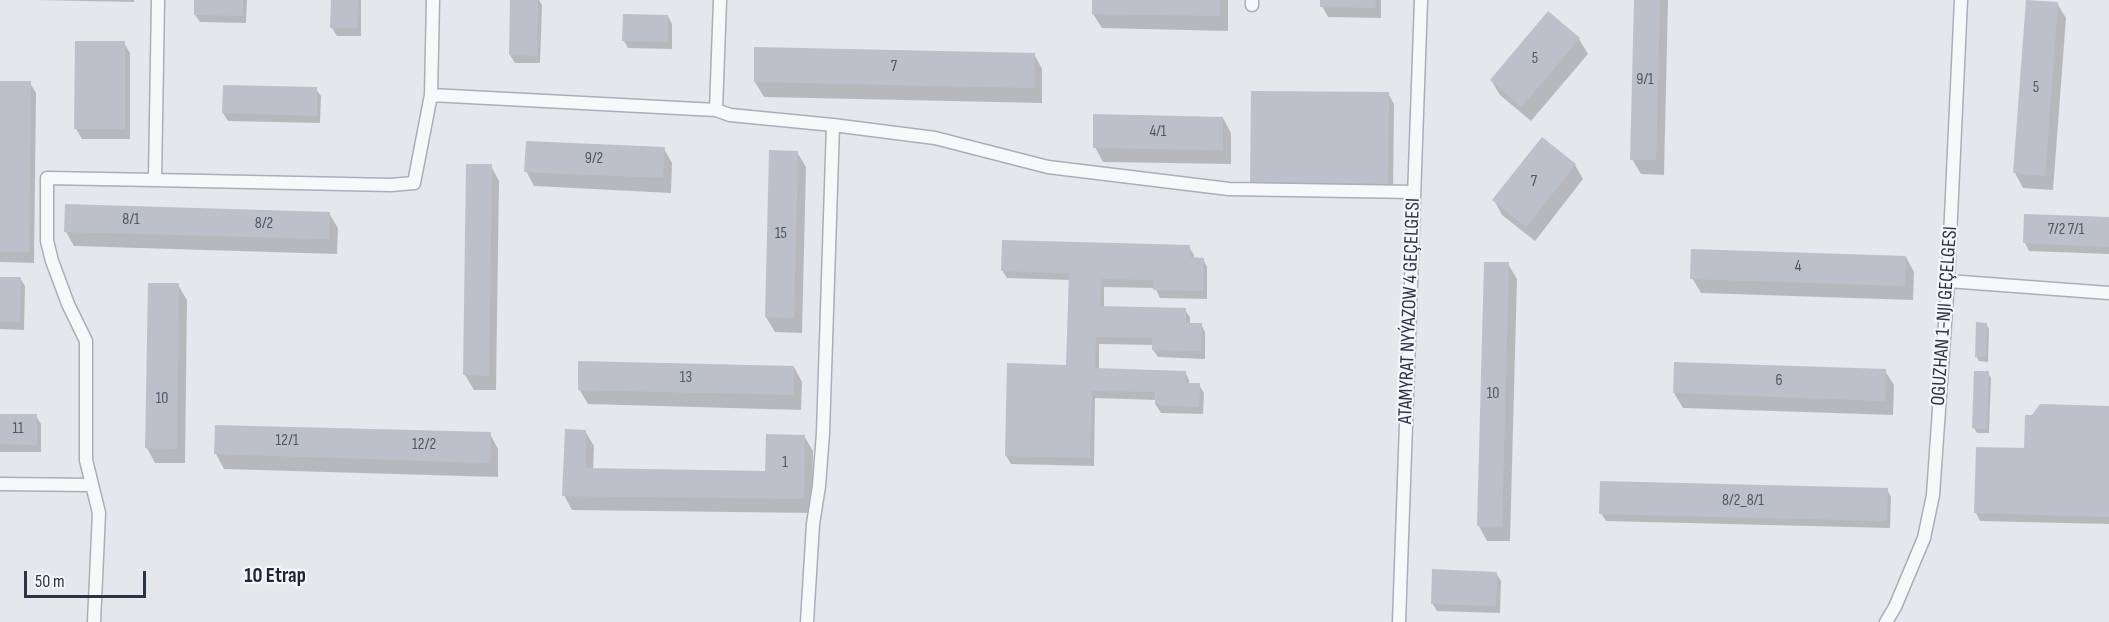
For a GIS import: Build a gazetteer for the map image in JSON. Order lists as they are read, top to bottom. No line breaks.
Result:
{"streets":{"street":["ATAMYRAT NYÝAZOW 4 GEÇELGESI","OGUZHAN 1-NJI GEÇELGESI"]},"districts":["10 Etrap"],"house_numbers":["5","7","9/1","5","4/1","9/2","7","8/1","8/2","7/2 7/1","15","4","13","6","10","10","11","12/1","12/2","1","8/2_8/1"],"scale_bar":"50 m"}
